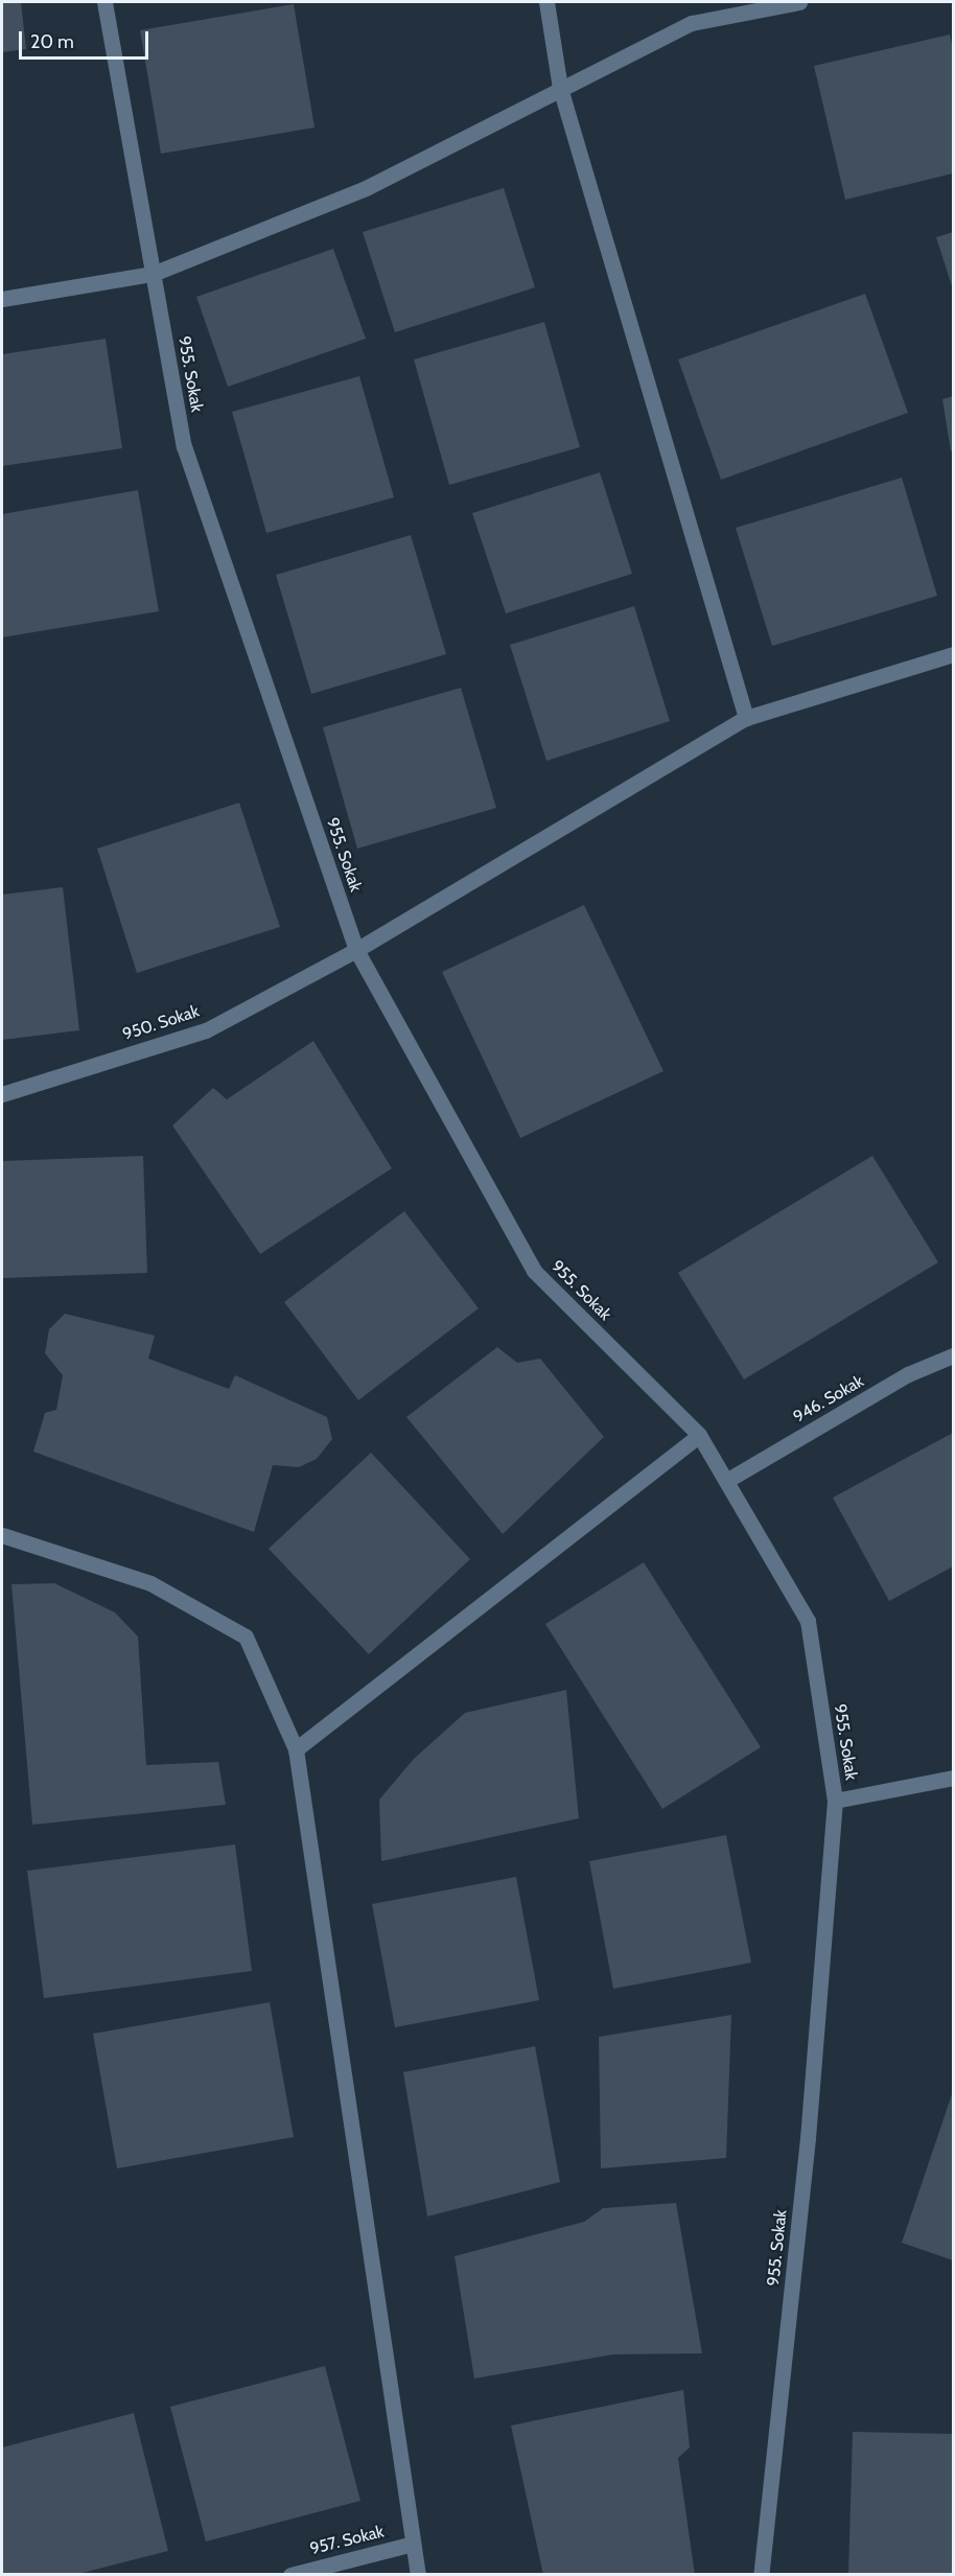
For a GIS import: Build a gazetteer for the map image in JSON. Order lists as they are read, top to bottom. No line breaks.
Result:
{"streets":{"street":["955. Sokak","950. Sokak","946. Sokak","957. Sokak"]},"crossings":[["955. Sokak","950. Sokak"],["955. Sokak","946. Sokak"]],"scale_bar":"20 m"}
